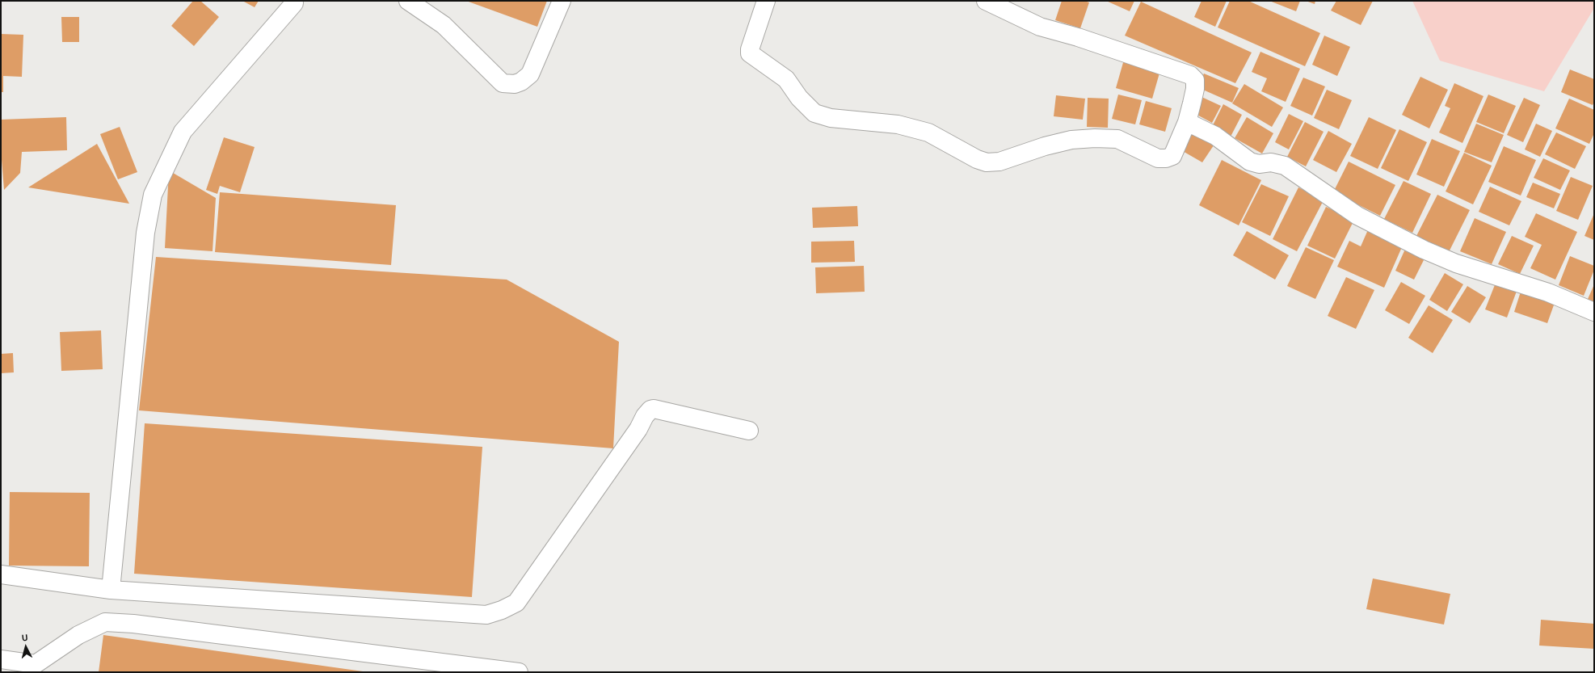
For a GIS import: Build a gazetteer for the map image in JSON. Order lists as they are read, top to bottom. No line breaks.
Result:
{"north":"top"}
